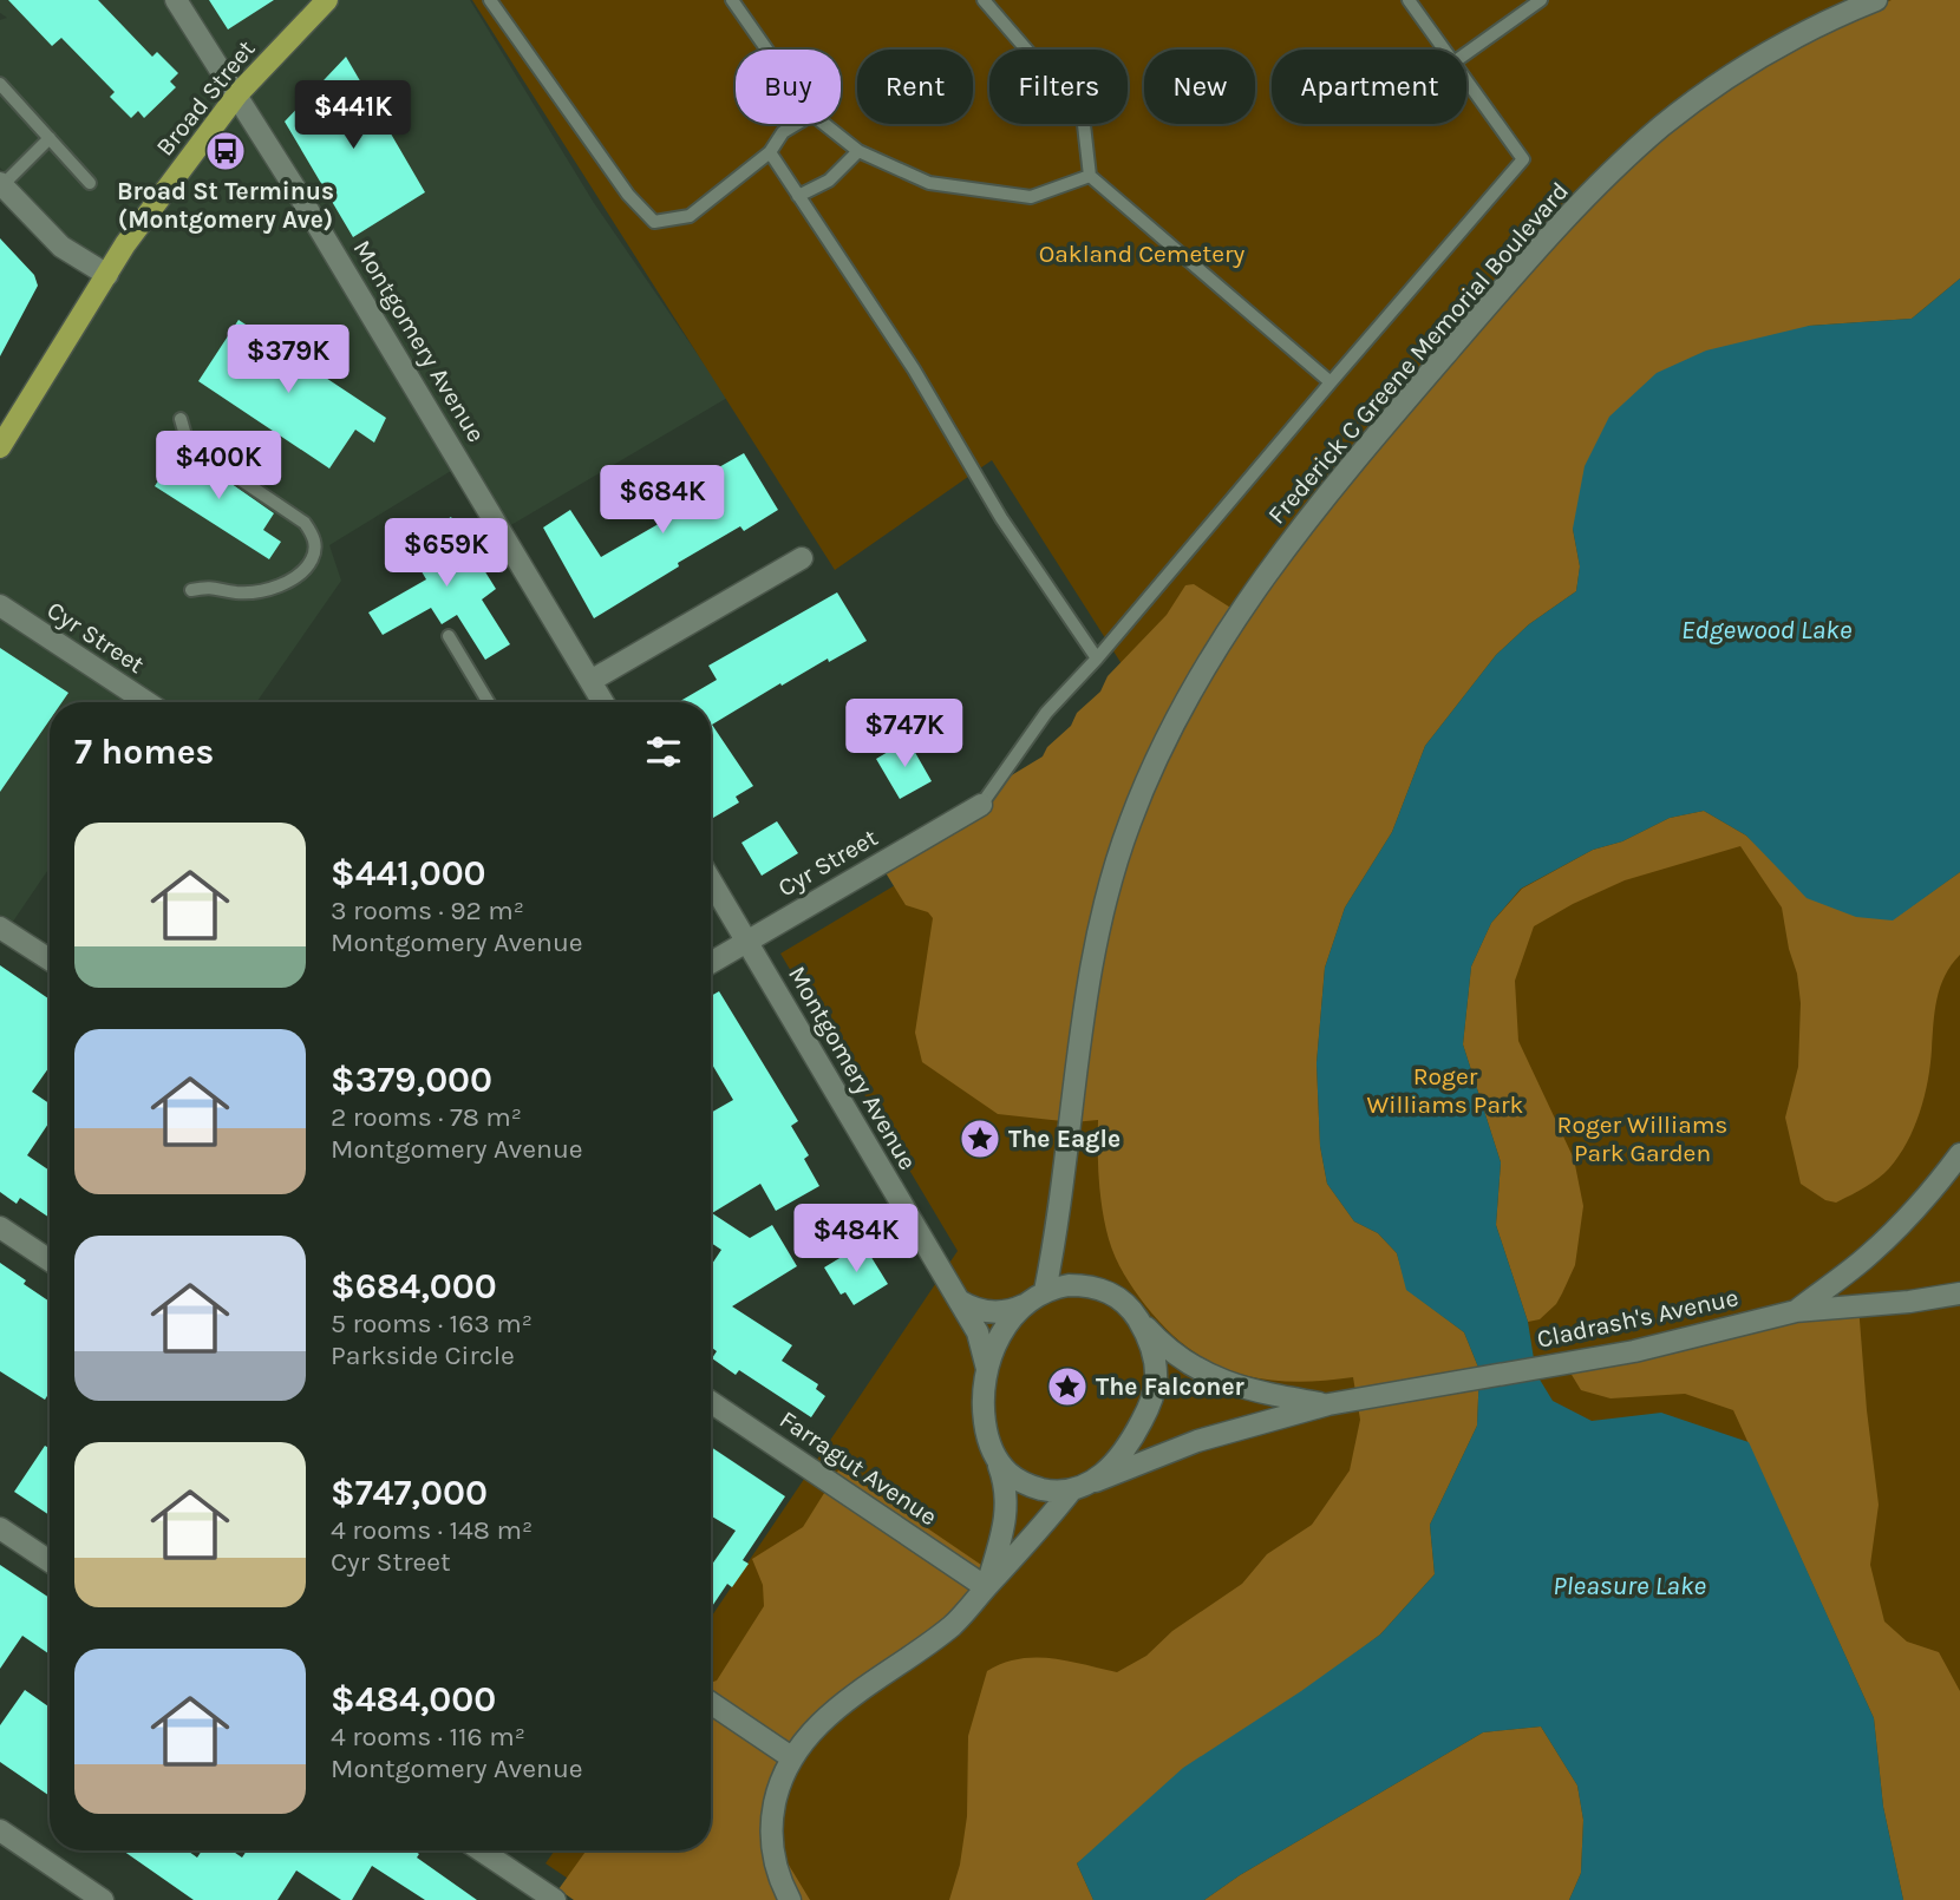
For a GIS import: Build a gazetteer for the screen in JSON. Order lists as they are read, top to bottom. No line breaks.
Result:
{"streets":{"main road":["Broad Street"],"street":["Montgomery Avenue","Frederick C Greene Memorial Boulevard","Cyr Street","Cladrash's Avenue","Farragut Avenue"]},"crossings":[["Broad Street","Montgomery Avenue"],["Montgomery Avenue","Frederick C Greene Memorial Boulevard"],["Montgomery Avenue","Cyr Street"],["Montgomery Avenue","Cladrash's Avenue"],["Frederick C Greene Memorial Boulevard","Cladrash's Avenue"]],"water":["Edgewood Lake","Pleasure Lake"],"parks":["Oakland Cemetery","Roger Williams Park","Roger Williams Park Garden"],"places":{"bus stop":["Broad St Terminus (Montgomery Ave)"],"place":["The Eagle","The Falconer"]},"page":{"chip":["Buy","Rent","Filters","New","Apartment"],"price":["$441K","$379K","$400K","$684K","$659K","$747K","$484K"],"heading":"7 homes","list":[{"name":"$441,000","note":"3 rooms · 92 m² · Montgomery Avenue"},{"name":"$379,000","note":"2 rooms · 78 m² · Montgomery Avenue"},{"name":"$684,000","note":"5 rooms · 163 m² · Parkside Circle"},{"name":"$747,000","note":"4 rooms · 148 m² · Cyr Street"},{"name":"$484,000","note":"4 rooms · 116 m² · Montgomery Avenue"}]}}
